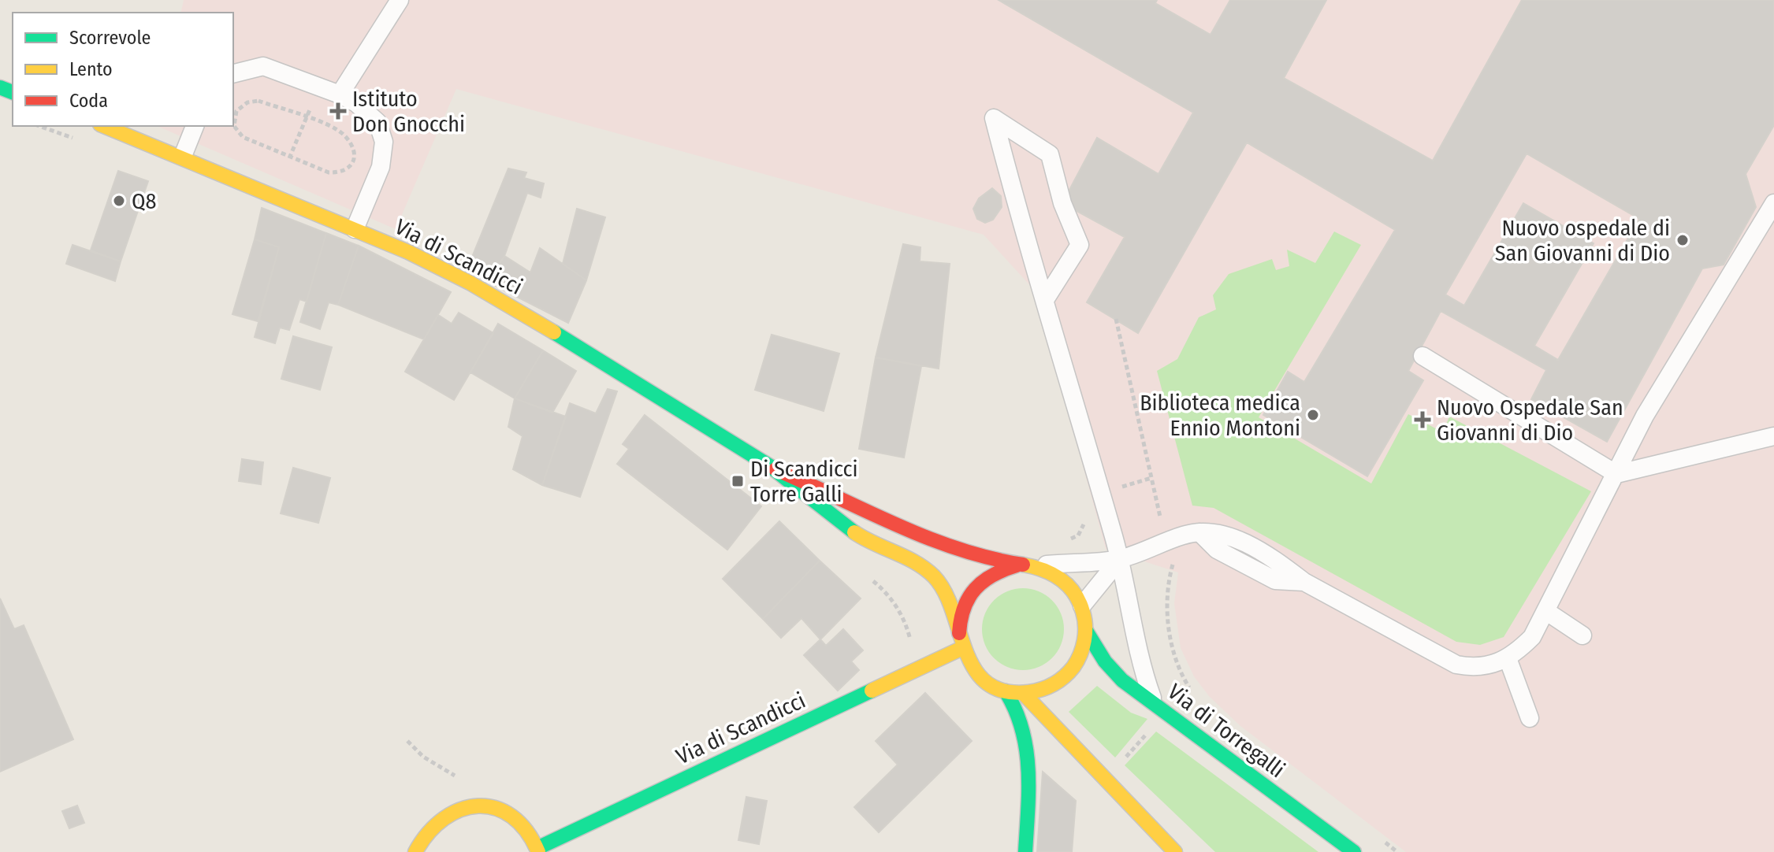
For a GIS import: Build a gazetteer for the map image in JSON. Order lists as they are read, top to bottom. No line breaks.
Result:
{"streets":{"main road":["Via di Scandicci","Via di Torregalli"]},"crossings":[["Via di Scandicci","Via di Torregalli"]],"places":{"health":["Istituto Don Gnocchi","Nuovo Ospedale San Giovanni di Dio"],"other":["Q8","Nuovo ospedale di San Giovanni di Dio","Biblioteca medica Ennio Montoni"],"transit":["Di Scandicci Torre Galli"]},"legend":["Scorrevole","Lento","Coda"]}
